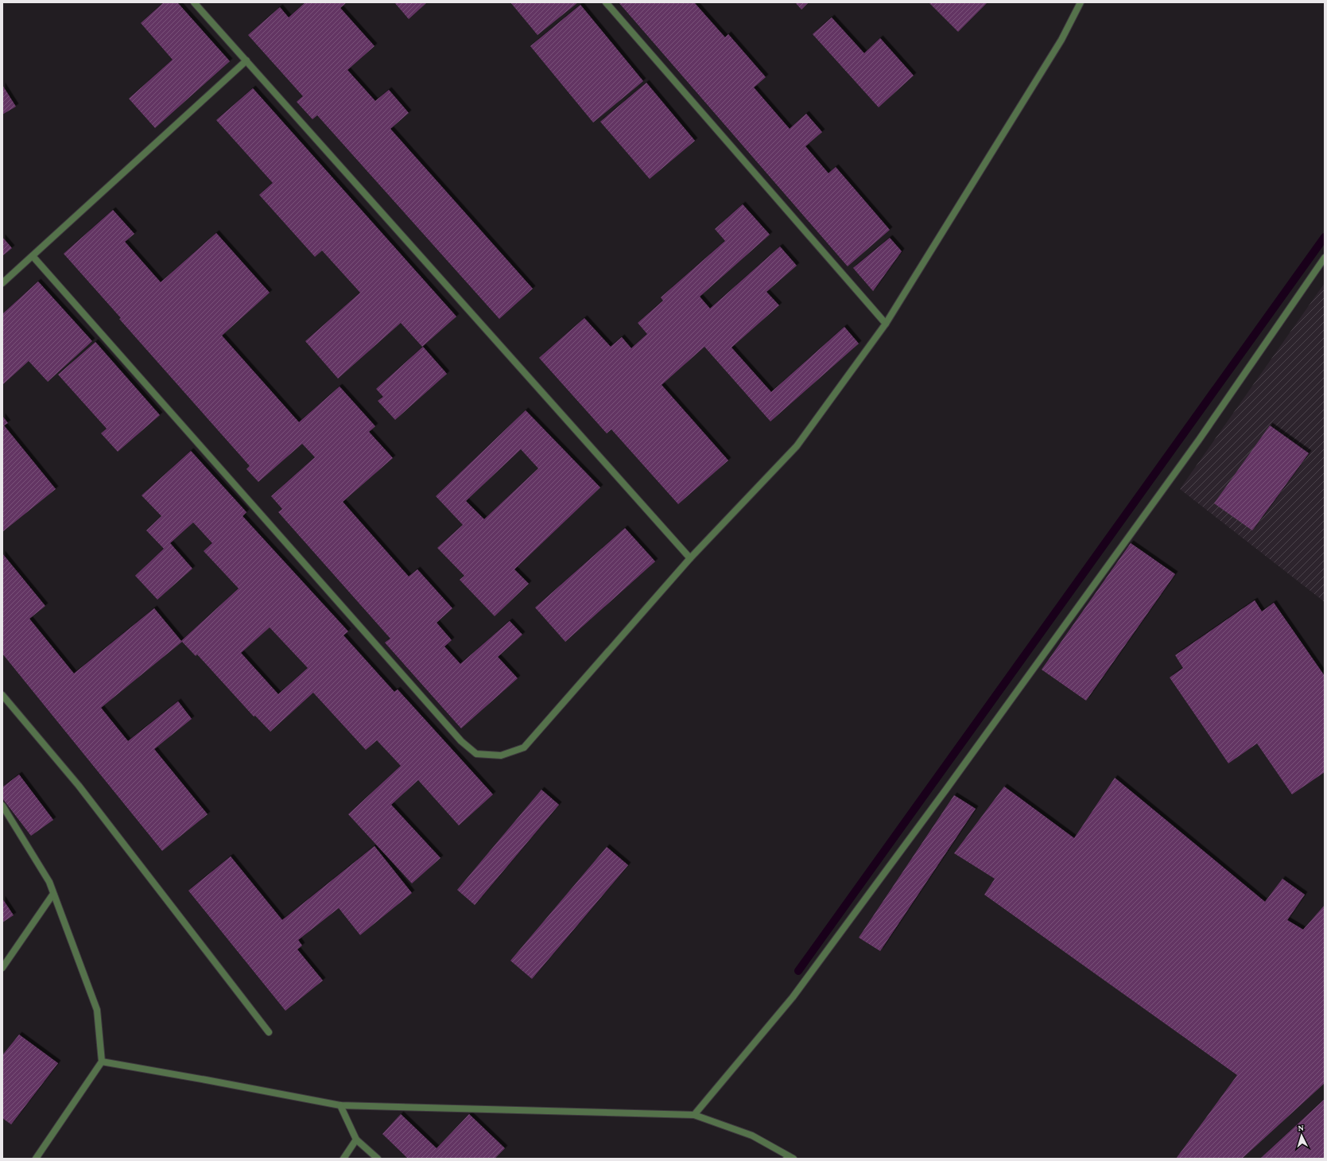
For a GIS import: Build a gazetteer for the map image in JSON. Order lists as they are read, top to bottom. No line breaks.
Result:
{"north":"top"}
